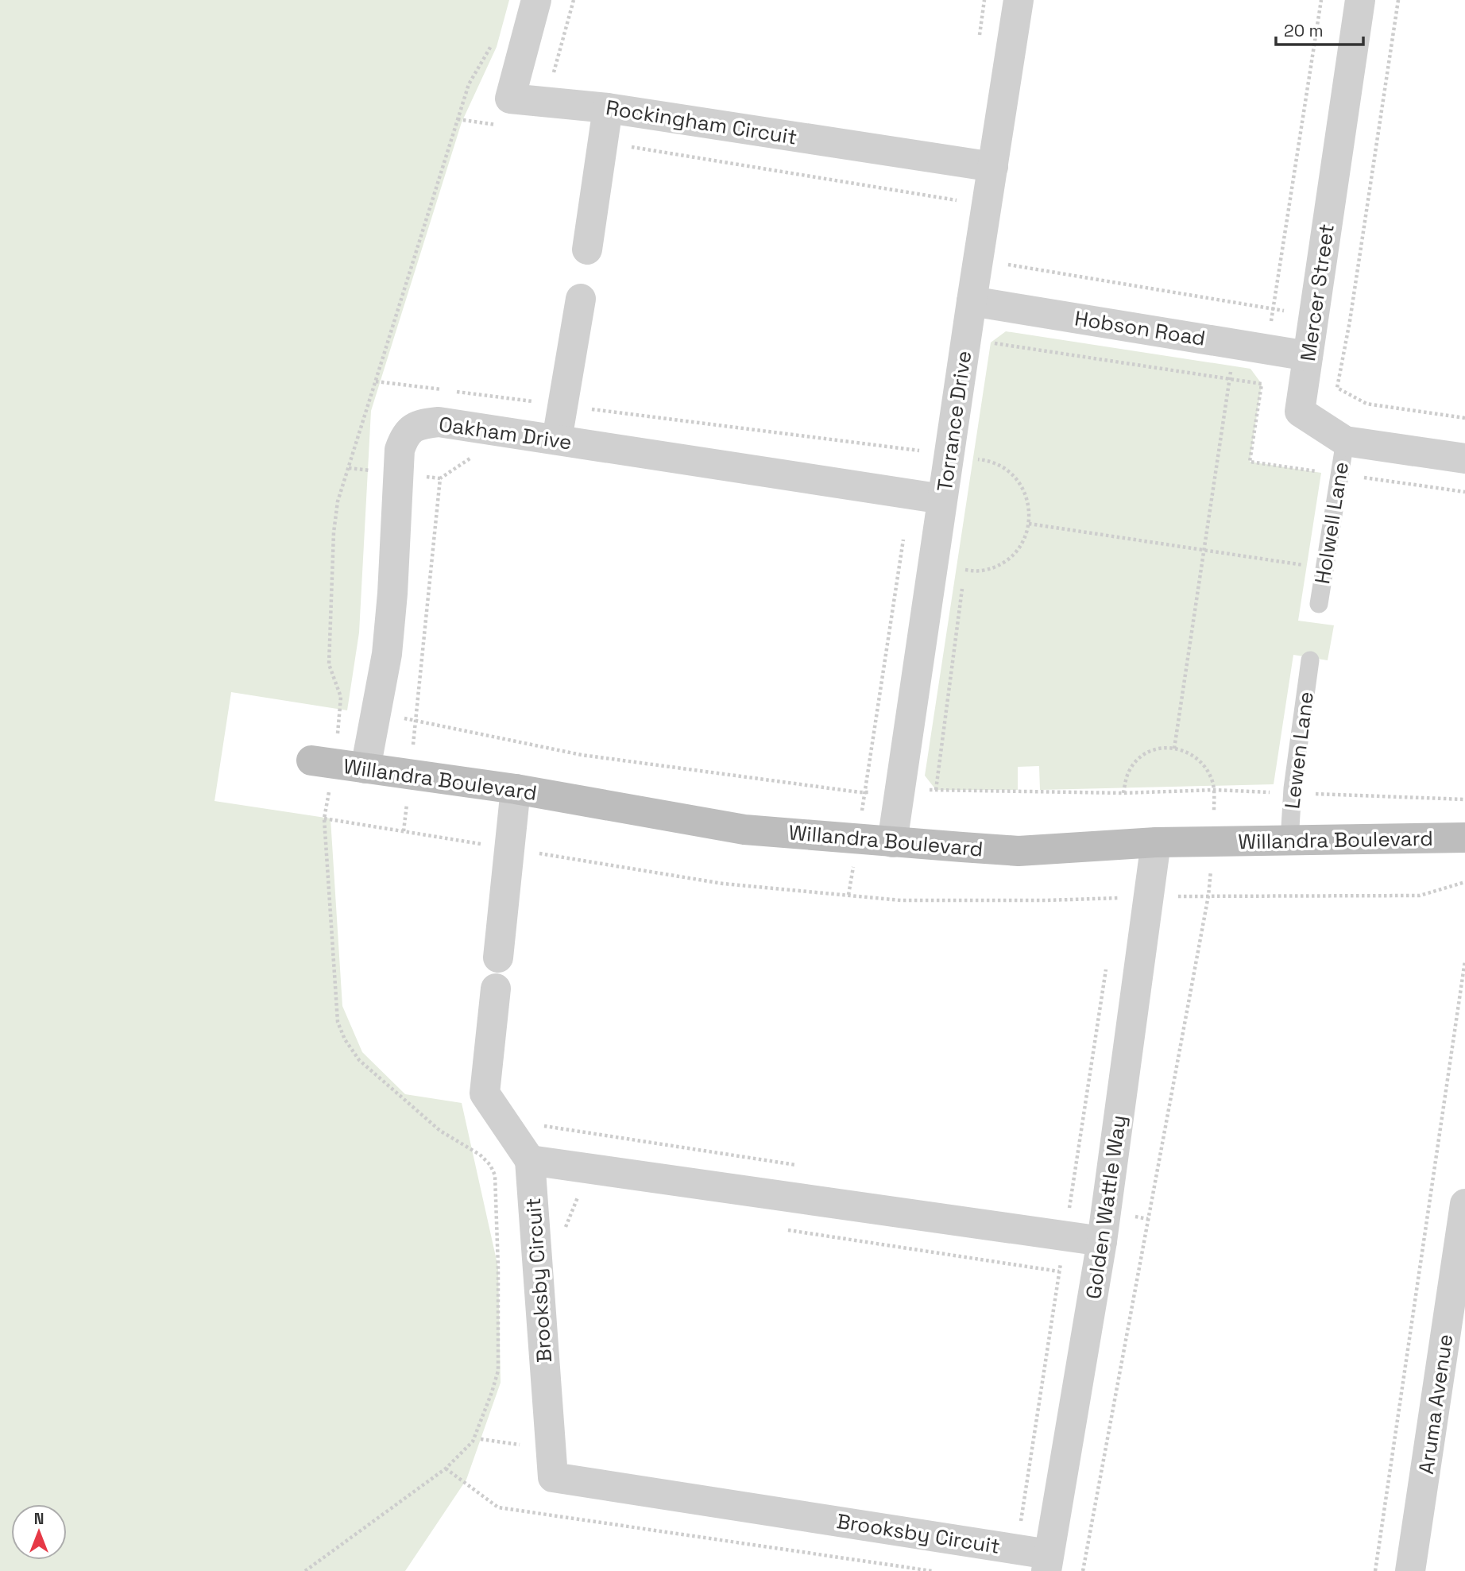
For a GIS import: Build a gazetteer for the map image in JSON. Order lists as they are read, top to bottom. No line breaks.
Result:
{"streets":{"street":["Rockingham Circuit","Mercer Street","Hobson Road","Torrance Drive","Oakham Drive","Willandra Boulevard","Golden Wattle Way","Brooksby Circuit","Aruma Avenue"],"lane":["Holwell Lane","Lewen Lane"]},"crossings":[["Rockingham Circuit","Torrance Drive"],["Mercer Street","Hobson Road"],["Mercer Street","Holwell Lane"],["Hobson Road","Torrance Drive"],["Torrance Drive","Oakham Drive"],["Torrance Drive","Willandra Boulevard"],["Oakham Drive","Willandra Boulevard"],["Lewen Lane","Willandra Boulevard"],["Willandra Boulevard","Golden Wattle Way"],["Golden Wattle Way","Brooksby Circuit"]],"scale_bar":"20 m","north":"top"}
